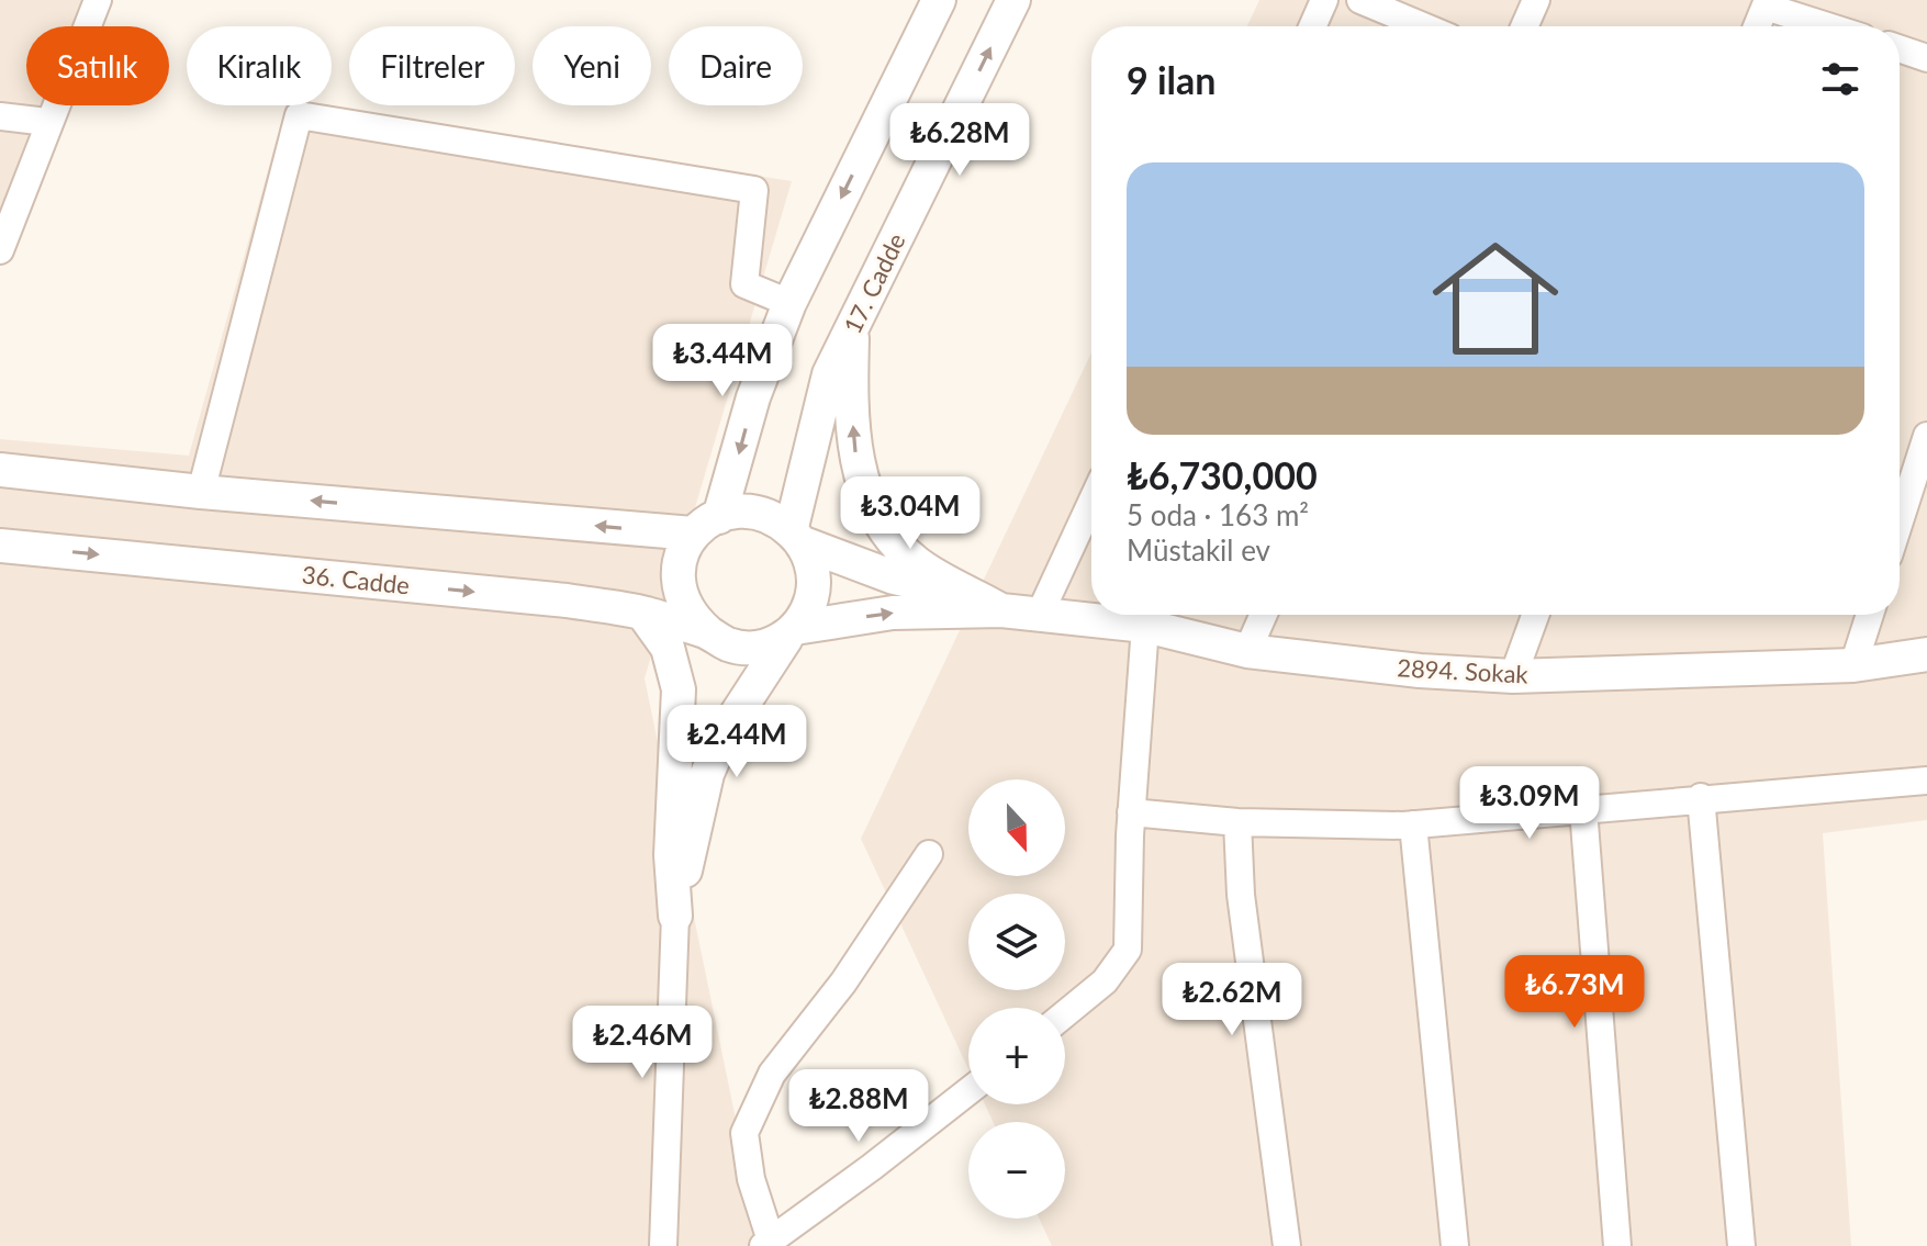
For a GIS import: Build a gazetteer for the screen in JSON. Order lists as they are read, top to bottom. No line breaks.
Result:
{"streets":{"street":["17. Cadde","36. Cadde","2894. Sokak"]},"crossings":[["17. Cadde","36. Cadde"]],"north":"bottom","page":{"chip":["Satılık","Kiralık","Filtreler","Yeni","Daire"],"heading":"9 ilan","price":["₺6.28M","₺3.44M","₺3.04M","₺2.44M","₺3.09M","₺6.73M","₺2.62M","₺2.46M","₺2.88M"],"list":[{"name":"₺6,730,000","note":"5 oda · 163 m² · Müstakil ev"}],"map_buttons":["+","−"]}}
